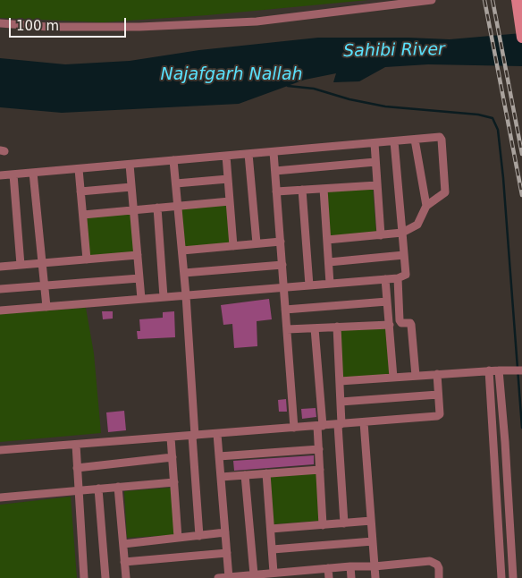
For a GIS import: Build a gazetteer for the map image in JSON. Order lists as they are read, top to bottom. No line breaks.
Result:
{"water":["Sahibi River","Najafgarh Nallah"],"scale_bar":"100 m"}
